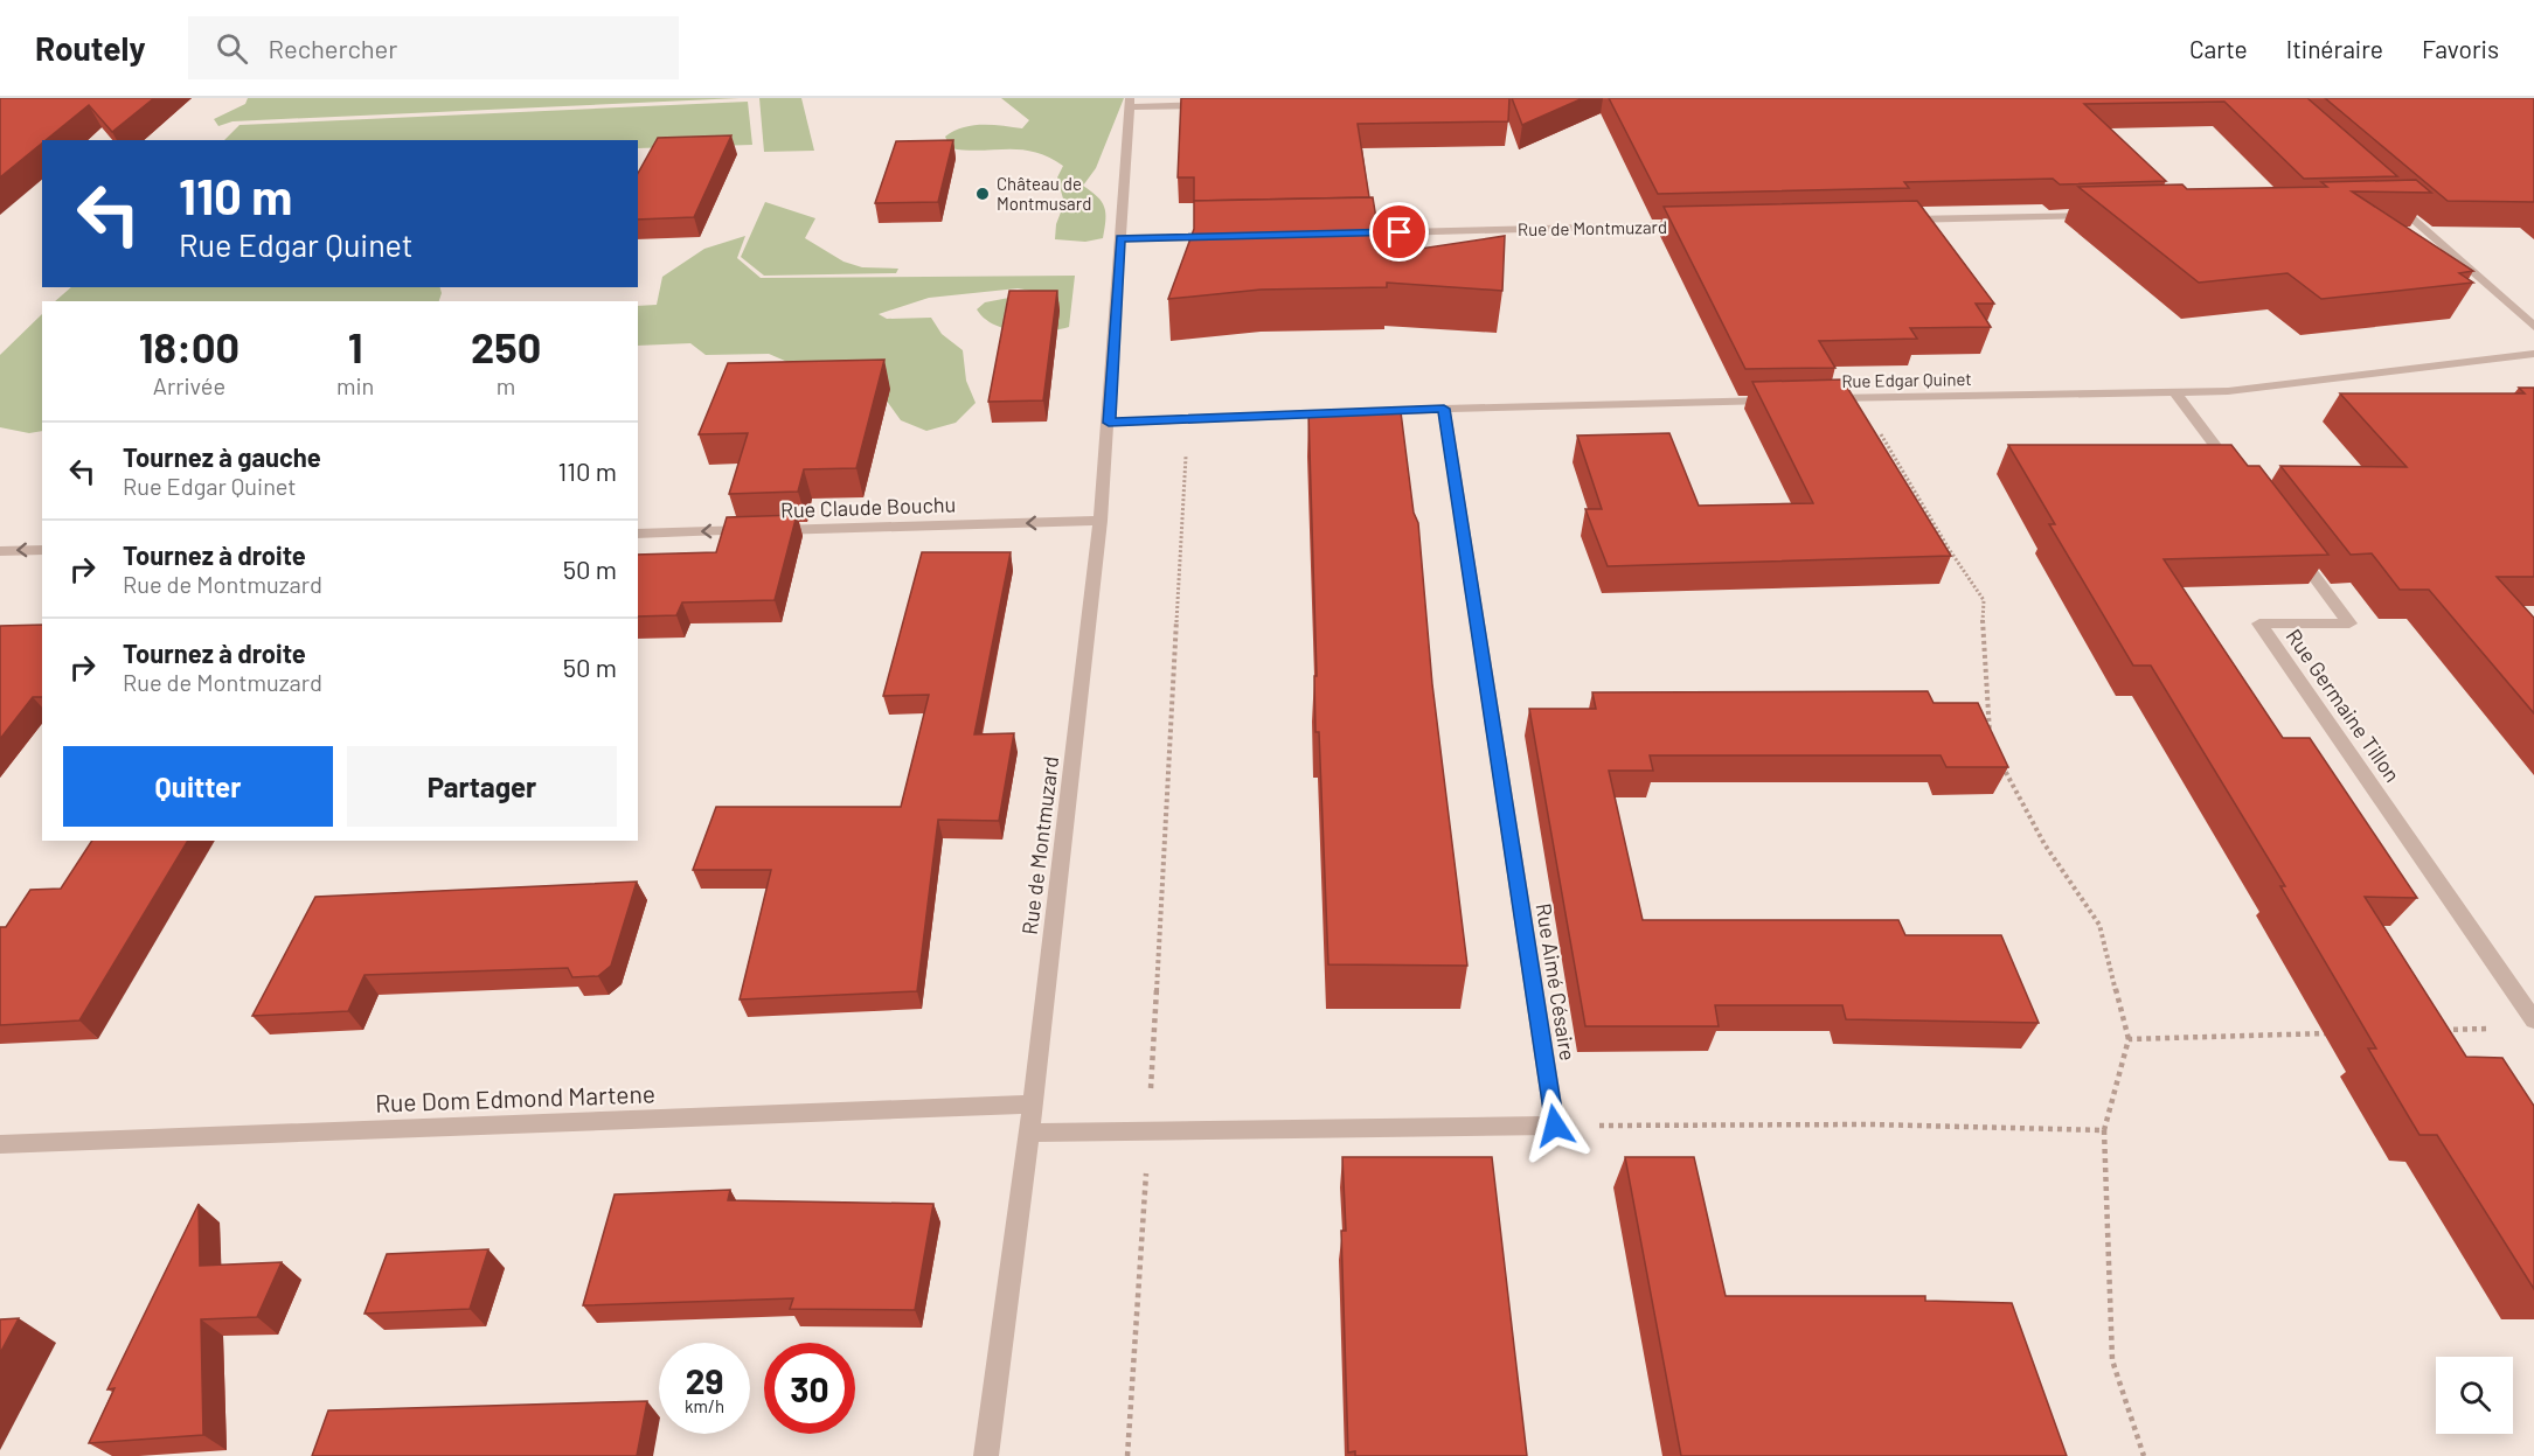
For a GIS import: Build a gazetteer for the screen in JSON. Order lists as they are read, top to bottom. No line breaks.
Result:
{"streets":{"street":["Rue de Montmuzard","Rue Edgar Quinet","Rue Claude Bouchu","Rue Germaine Tillon","Rue Aimé Césaire","Rue Dom Edmond Martene"]},"crossings":[["Rue de Montmuzard","Rue Claude Bouchu"],["Rue de Montmuzard","Rue Dom Edmond Martene"]],"one_way":["Rue Claude Bouchu"],"places":["Château de Montmusard"],"page":{"header":"Routely","search":"Rechercher","nav":["Carte","Itinéraire","Favoris"],"turn":["110 m","Rue Edgar Quinet"],"eta":["18:00","Arrivée","1","min","250","m"],"list":[{"name":"Tournez à gauche","note":"Rue Edgar Quinet","value":"110 m"},{"name":"Tournez à droite","note":"Rue de Montmuzard","value":"50 m"},{"name":"Tournez à droite","note":"Rue de Montmuzard","value":"50 m"}],"buttons":["Quitter","Partager"],"speed":"29 km/h","limit":"30"}}
